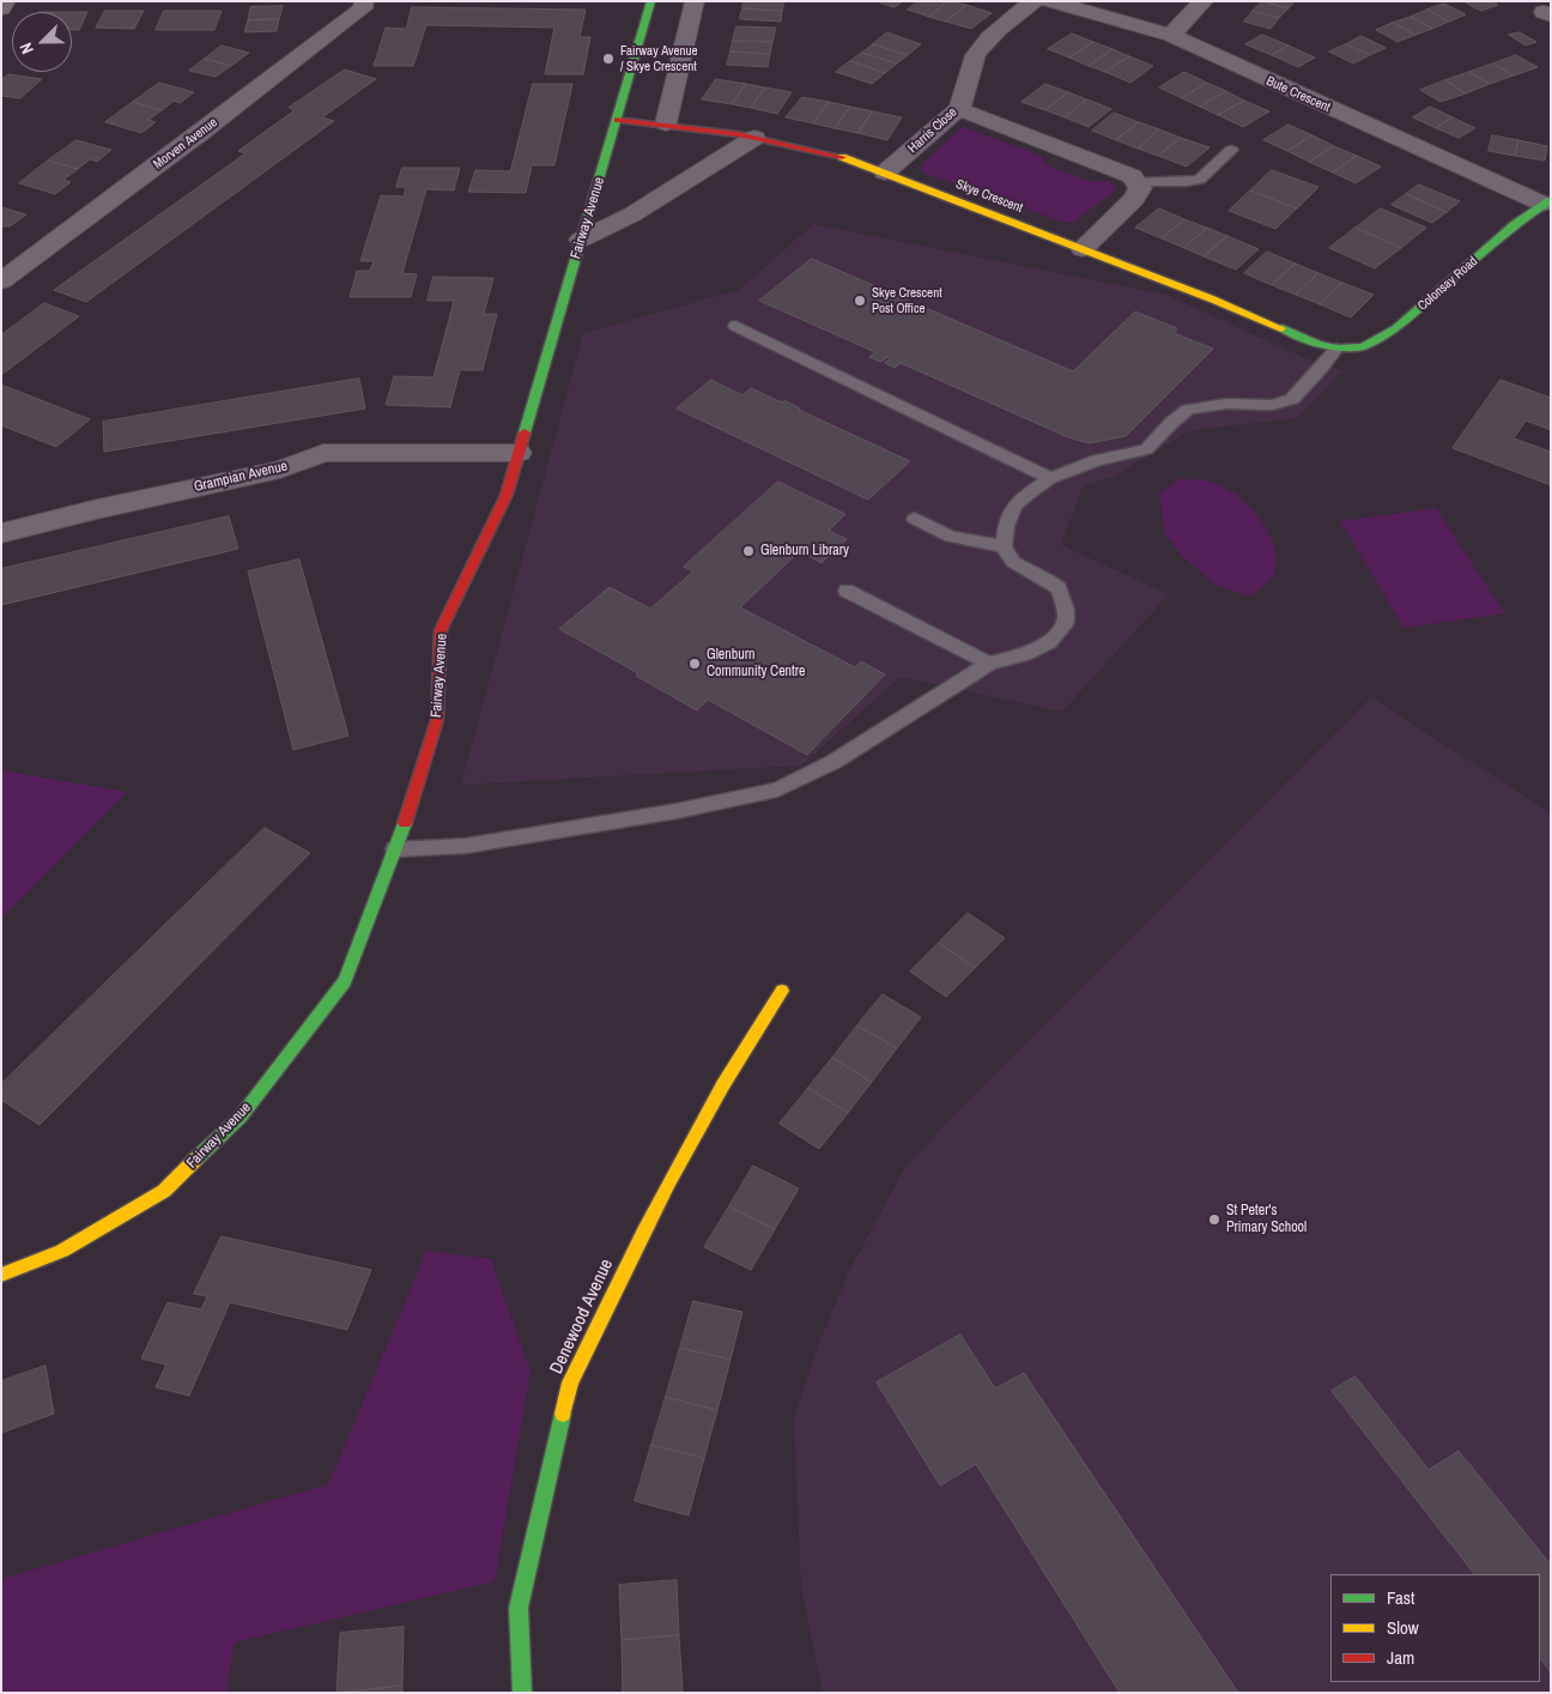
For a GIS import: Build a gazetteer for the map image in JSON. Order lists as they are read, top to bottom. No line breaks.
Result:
{"streets":{"street":["Bute Crescent","Harris Close","Morven Avenue","Skye Crescent","Fairway Avenue","Colonsay Road","Grampian Avenue","Denewood Avenue"]},"crossings":[["Bute Crescent","Colonsay Road"],["Harris Close","Skye Crescent"],["Skye Crescent","Fairway Avenue"],["Skye Crescent","Colonsay Road"],["Fairway Avenue","Grampian Avenue"]],"places":["Fairway Avenue / Skye Crescent","Skye Crescent Post Office","Glenburn Library","Glenburn Community Centre","St Peter's Primary School"],"legend":["Fast","Slow","Jam"],"north":"bottom left"}
